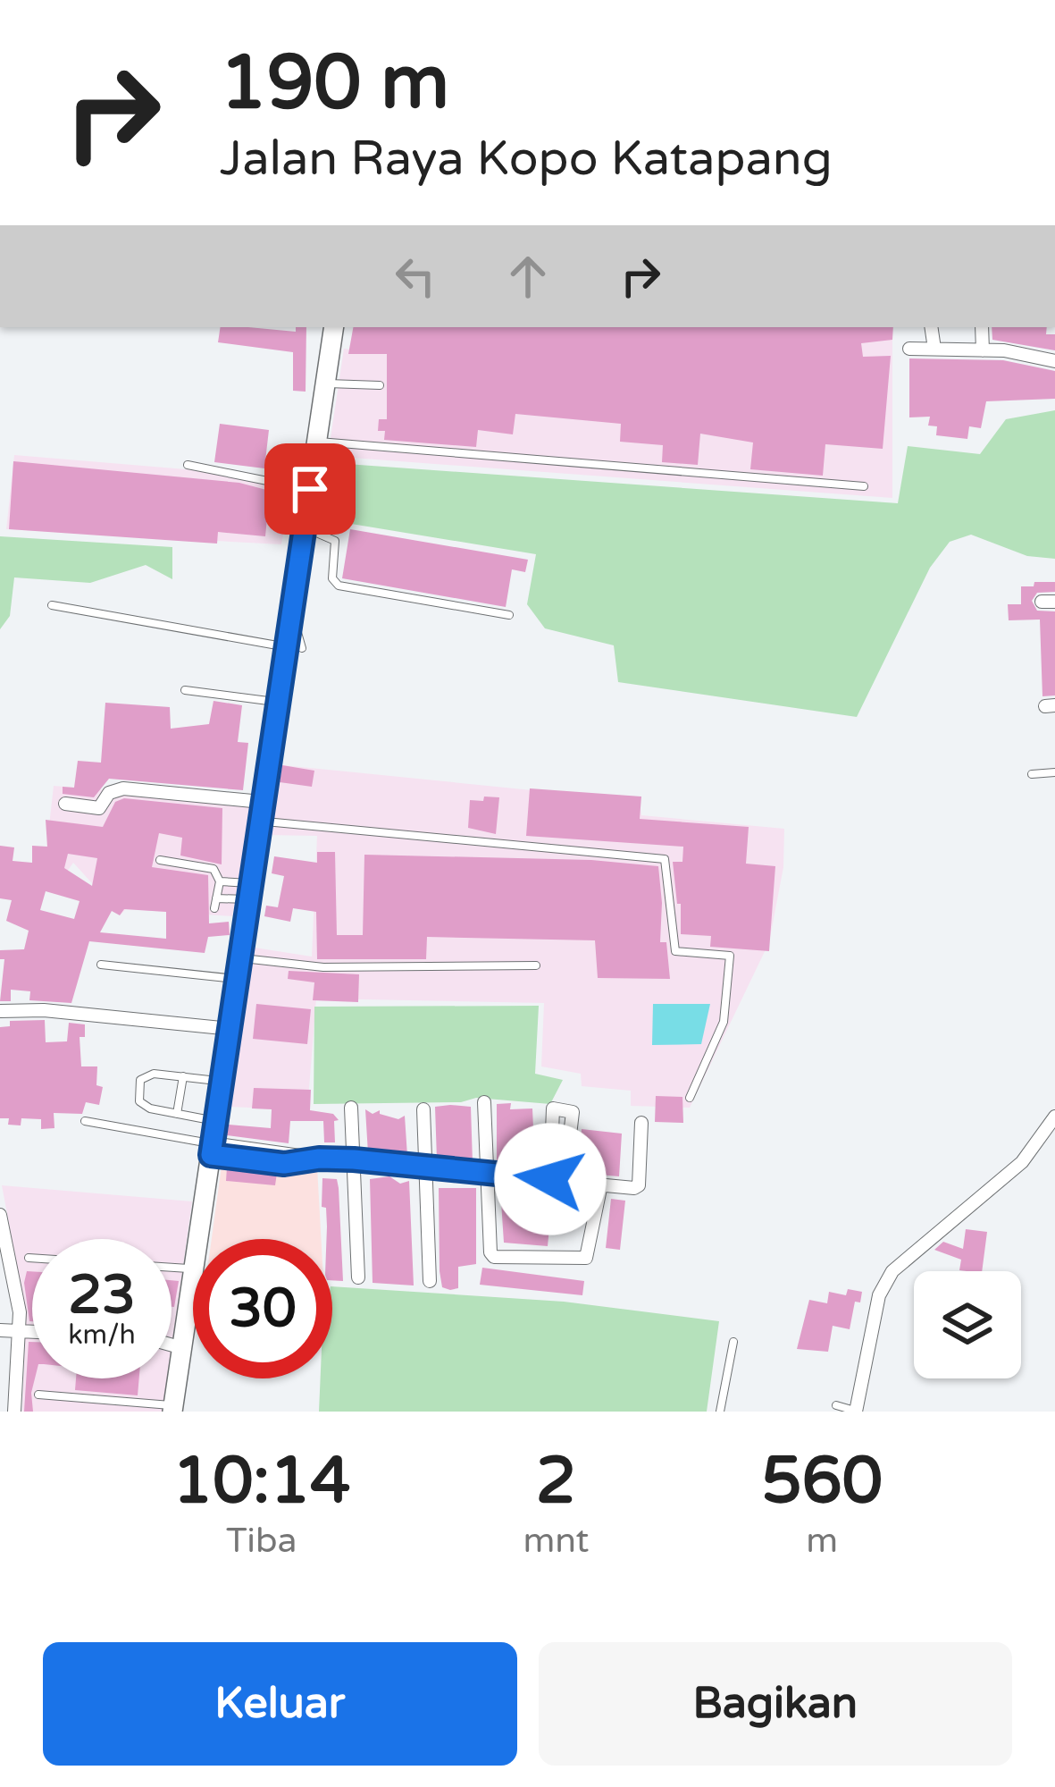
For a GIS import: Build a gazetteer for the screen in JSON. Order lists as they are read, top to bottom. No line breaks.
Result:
{"page":{"turn":["190 m","Jalan Raya Kopo Katapang"],"speed":"23 km/h","limit":"30","eta":["10:14","Tiba","2","mnt","560","m"],"buttons":["Keluar","Bagikan"]}}
